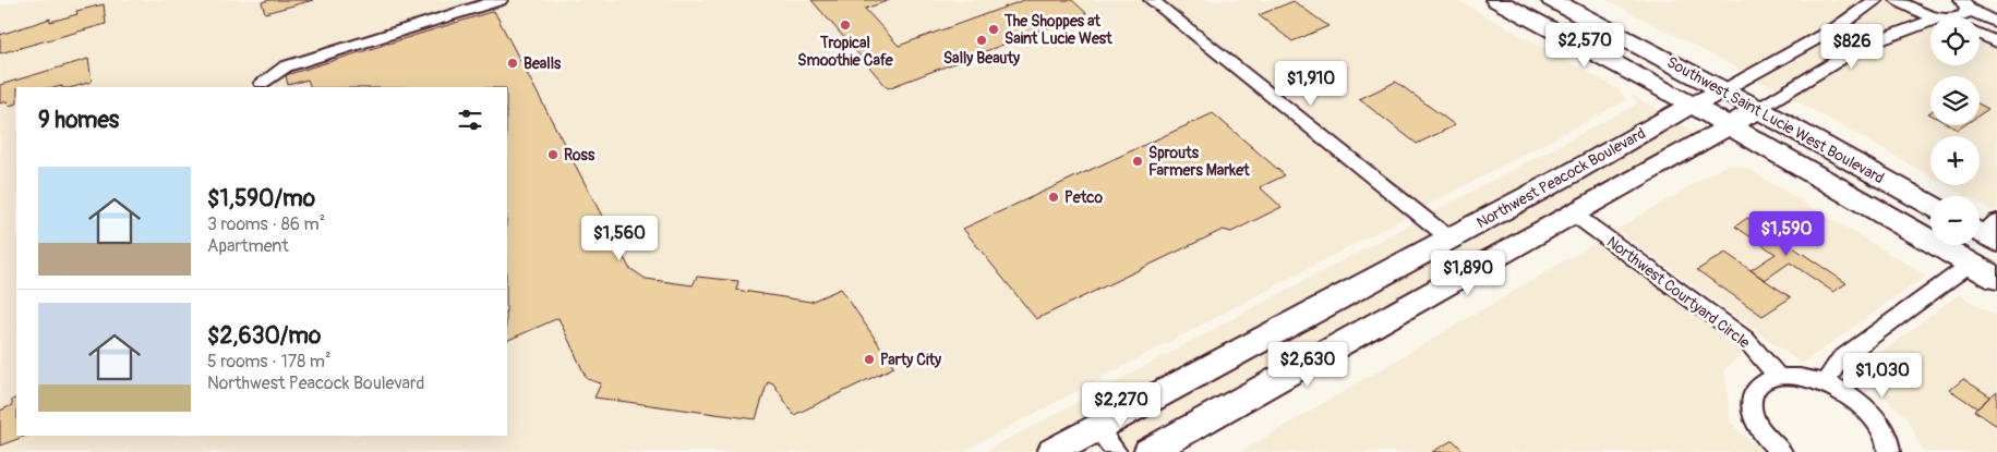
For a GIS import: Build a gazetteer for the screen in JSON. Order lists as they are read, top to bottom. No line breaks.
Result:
{"streets":{"street":["Southwest Saint Lucie West Boulevard","Northwest Peacock Boulevard","Northwest Courtyard Circle"]},"crossings":[["Southwest Saint Lucie West Boulevard","Northwest Peacock Boulevard"]],"places":["Tropical Smoothie Cafe","The Shoppes at Saint Lucie West","Sally Beauty","Bealls","Ross","Sprouts Farmers Market","Petco","Party City"],"page":{"map_buttons":["+","−"],"price":["$2,570","$826","$1,910","$1,590","$1,560","$1,890","$2,630","$1,030","$2,270"],"heading":"9 homes","list":[{"name":"$1,590/mo","note":"3 rooms · 86 m² · Apartment"},{"name":"$2,630/mo","note":"5 rooms · 178 m² · Northwest Peacock Boulevard"}]}}
